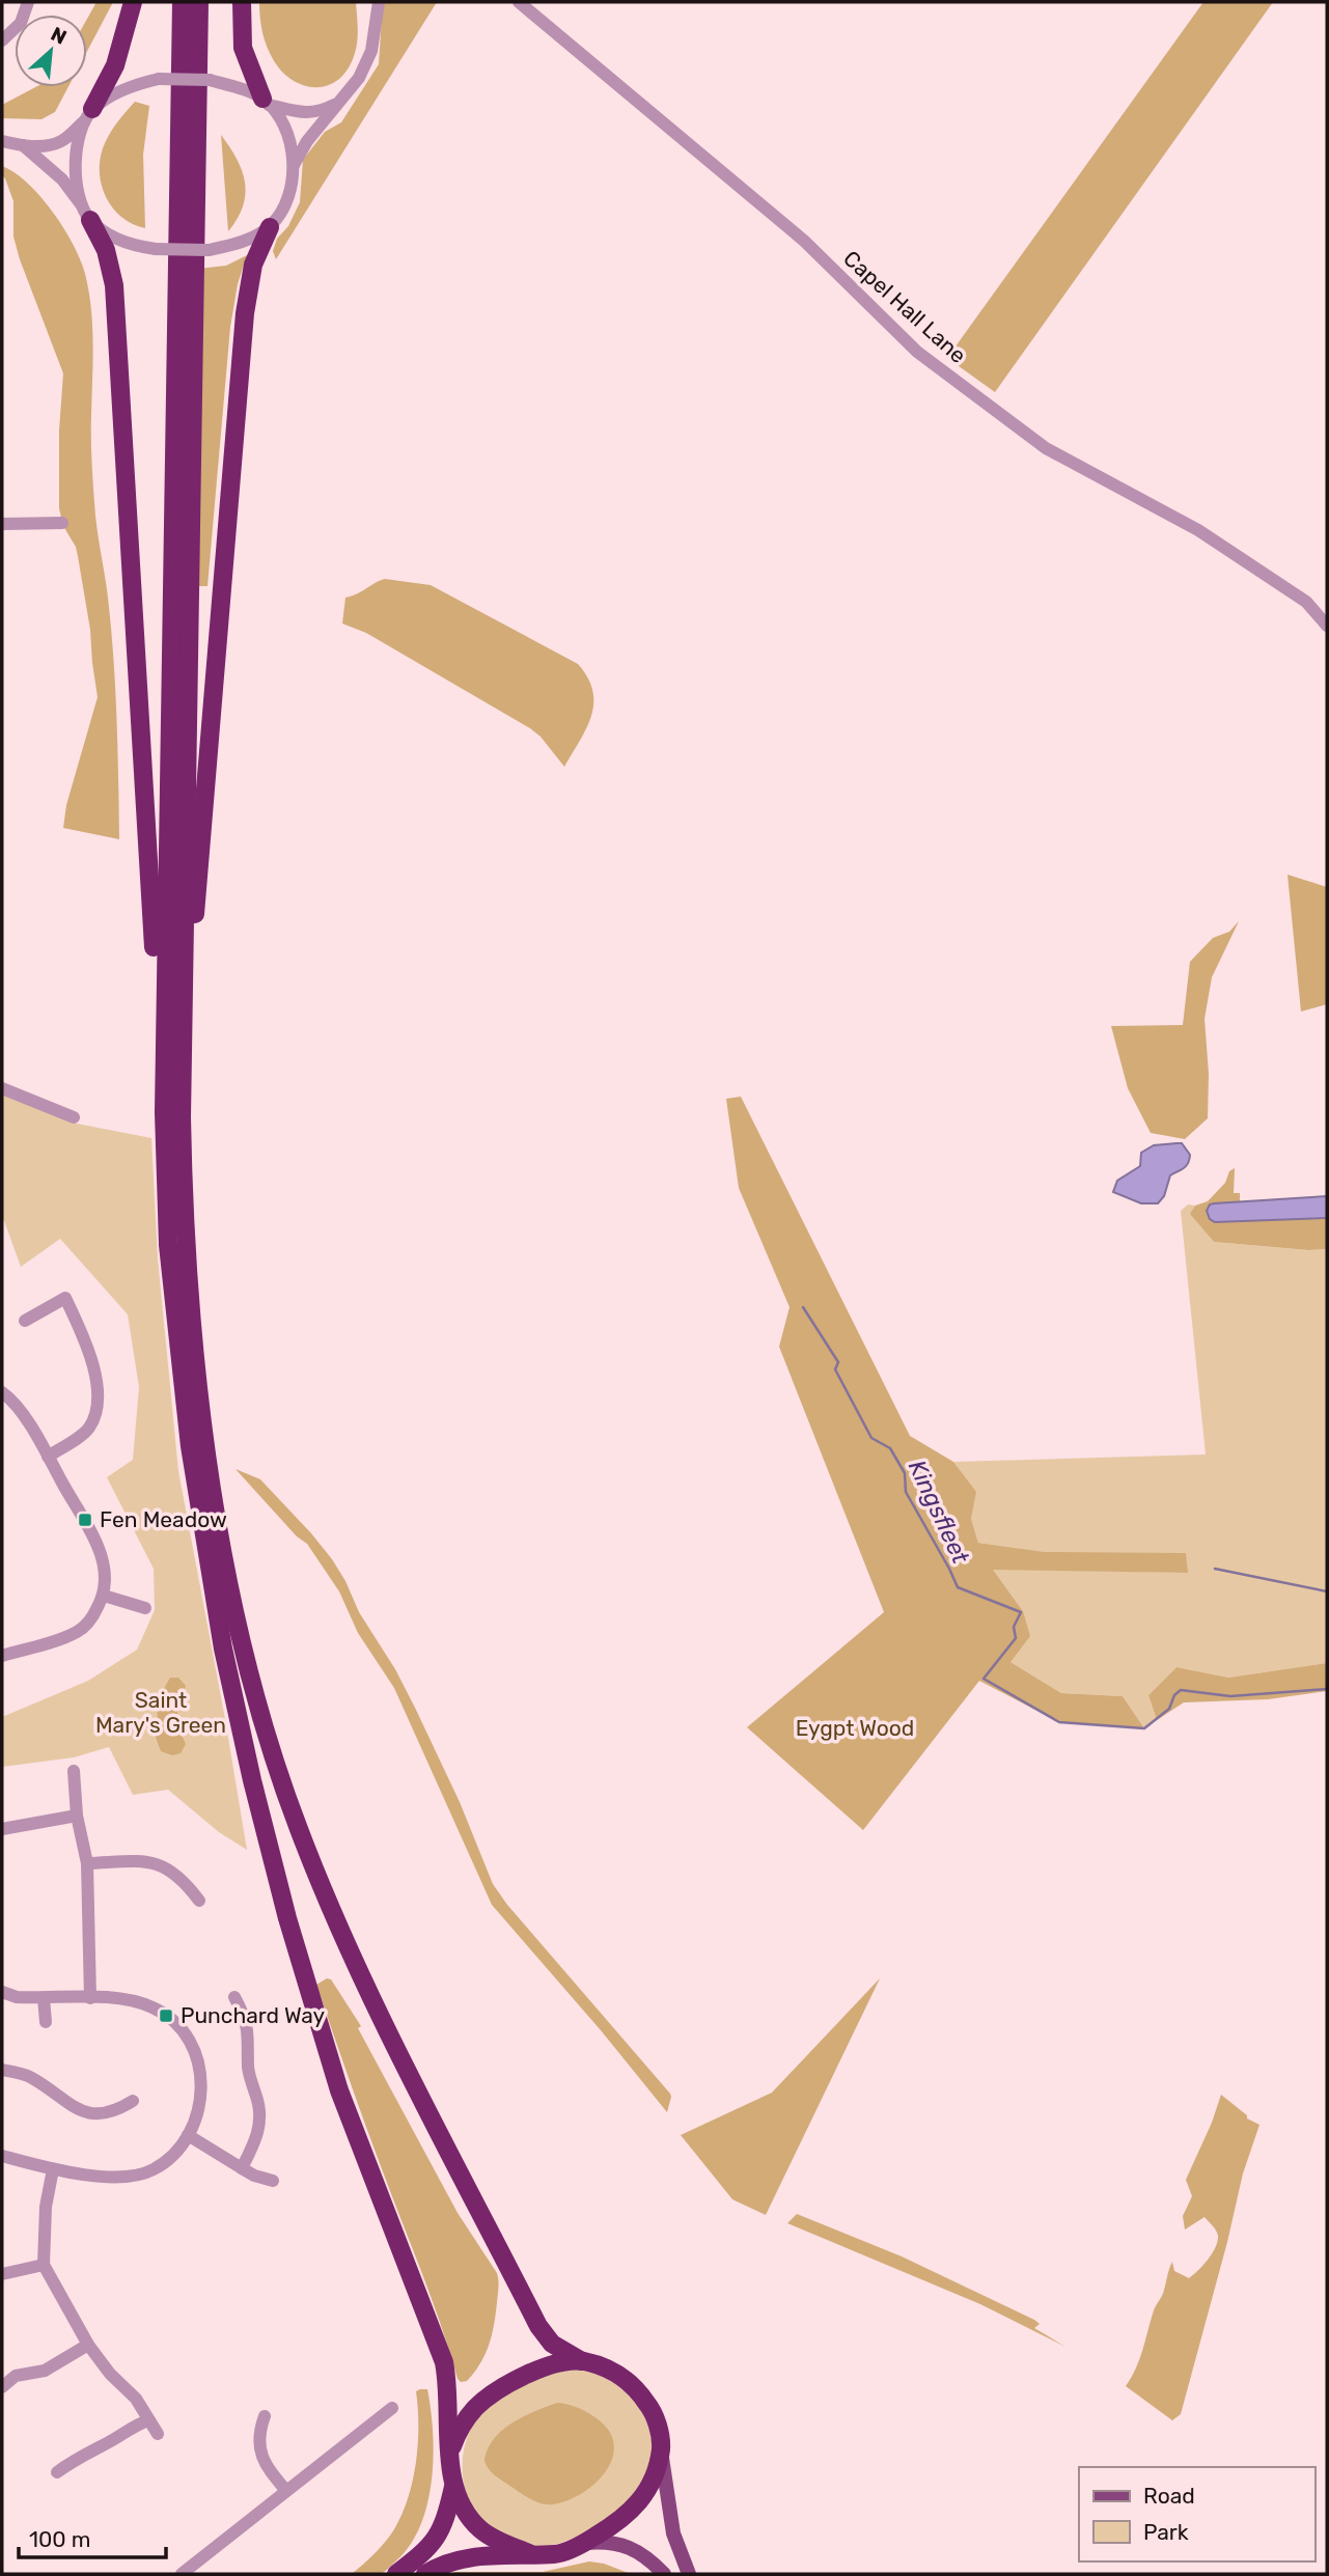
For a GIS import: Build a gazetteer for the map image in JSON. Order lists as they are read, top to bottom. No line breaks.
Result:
{"streets":{"street":["Capel Hall Lane"]},"water":["Kingsfleet"],"parks":["Saint Mary's Green","Eygpt Wood"],"places":{"transit":["Fen Meadow","Punchard Way"]},"legend":["Road","Park"],"scale_bar":"100 m","north":"top right"}
